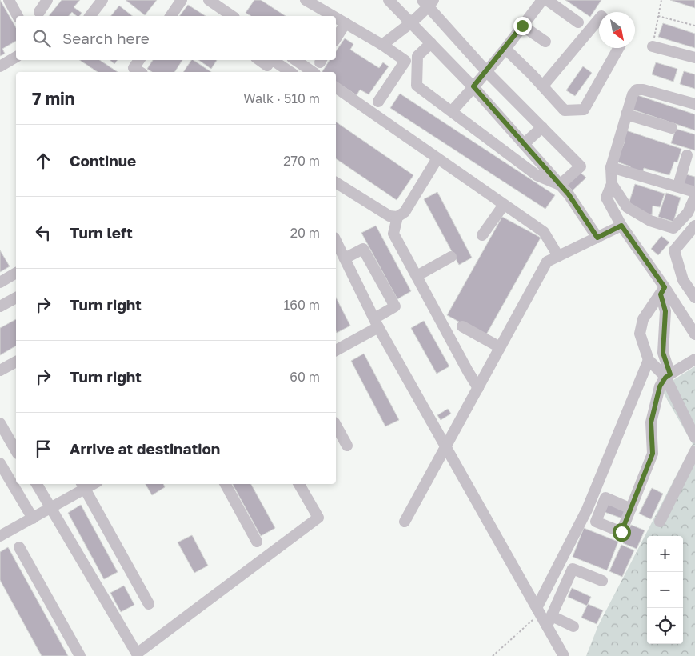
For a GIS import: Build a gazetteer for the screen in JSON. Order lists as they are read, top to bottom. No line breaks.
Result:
{"north":"bottom right","page":{"search":"Search here","heading":["7 min","Walk · 510 m"],"list":[["Continue","270 m"],["Turn left","20 m"],["Turn right","160 m"],["Turn right","60 m"],"Arrive at destination"],"map_buttons":["+","−"]}}
